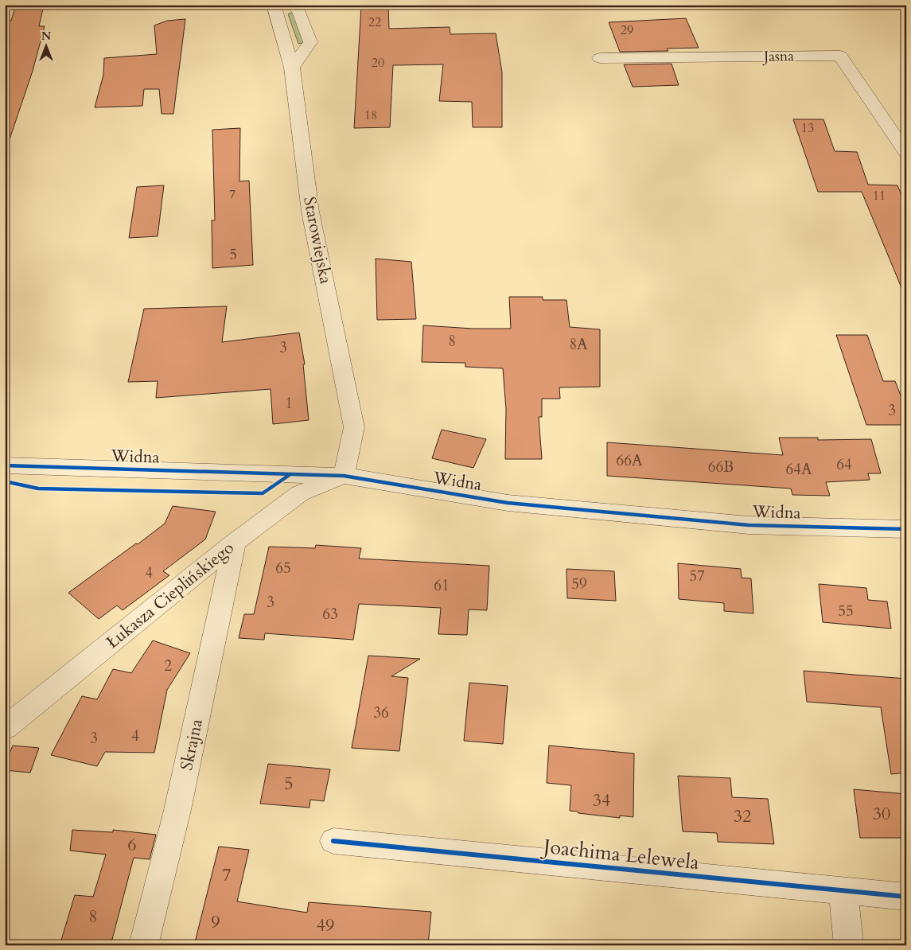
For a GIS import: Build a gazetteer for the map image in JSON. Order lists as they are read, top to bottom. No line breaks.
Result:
{"streets":{"street":["Jasna","Starowiejska","Widna","Łukasza Cieplińskiego","Skrajna","Joachima Lelewela"]},"crossings":[["Starowiejska","Widna"],["Starowiejska","Łukasza Cieplińskiego"],["Widna","Łukasza Cieplińskiego"],["Łukasza Cieplińskiego","Skrajna"]],"house_numbers":["22","29","20","18","13","7","11","5","8","8A","3","1","3","66A","64","66B","64A","65","4","57","59","61","3","55","63","2","36","4","3","5","34","30","32","6","7","8","9","49"],"north":"top"}
